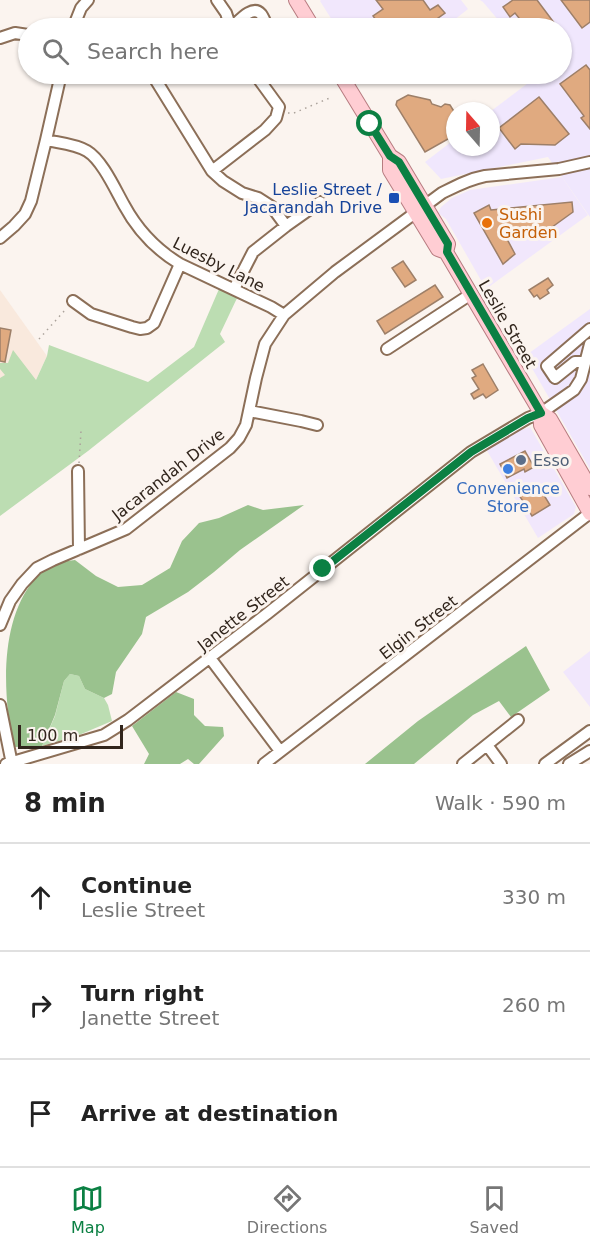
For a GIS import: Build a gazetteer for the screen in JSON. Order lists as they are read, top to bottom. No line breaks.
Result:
{"streets":{"main road":["Leslie Street"],"street":["Luesby Lane","Jacarandah Drive","Janette Street","Elgin Street"]},"crossings":[["Luesby Lane","Jacarandah Drive"],["Leslie Street","Jacarandah Drive"],["Leslie Street","Janette Street"],["Leslie Street","Elgin Street"]],"places":{"transit":["Leslie Street / Jacarandah Drive"],"other":["Sushi Garden","Esso","Convenience Store"]},"scale_bar":"100 m","north":"top","page":{"search":"Search here","scale":"100 m","heading":["8 min","Walk · 590 m"],"list":[["Continue","Leslie Street","330 m"],["Turn right","Janette Street","260 m"],"Arrive at destination"],"nav":["Map","Directions","Saved"]}}
